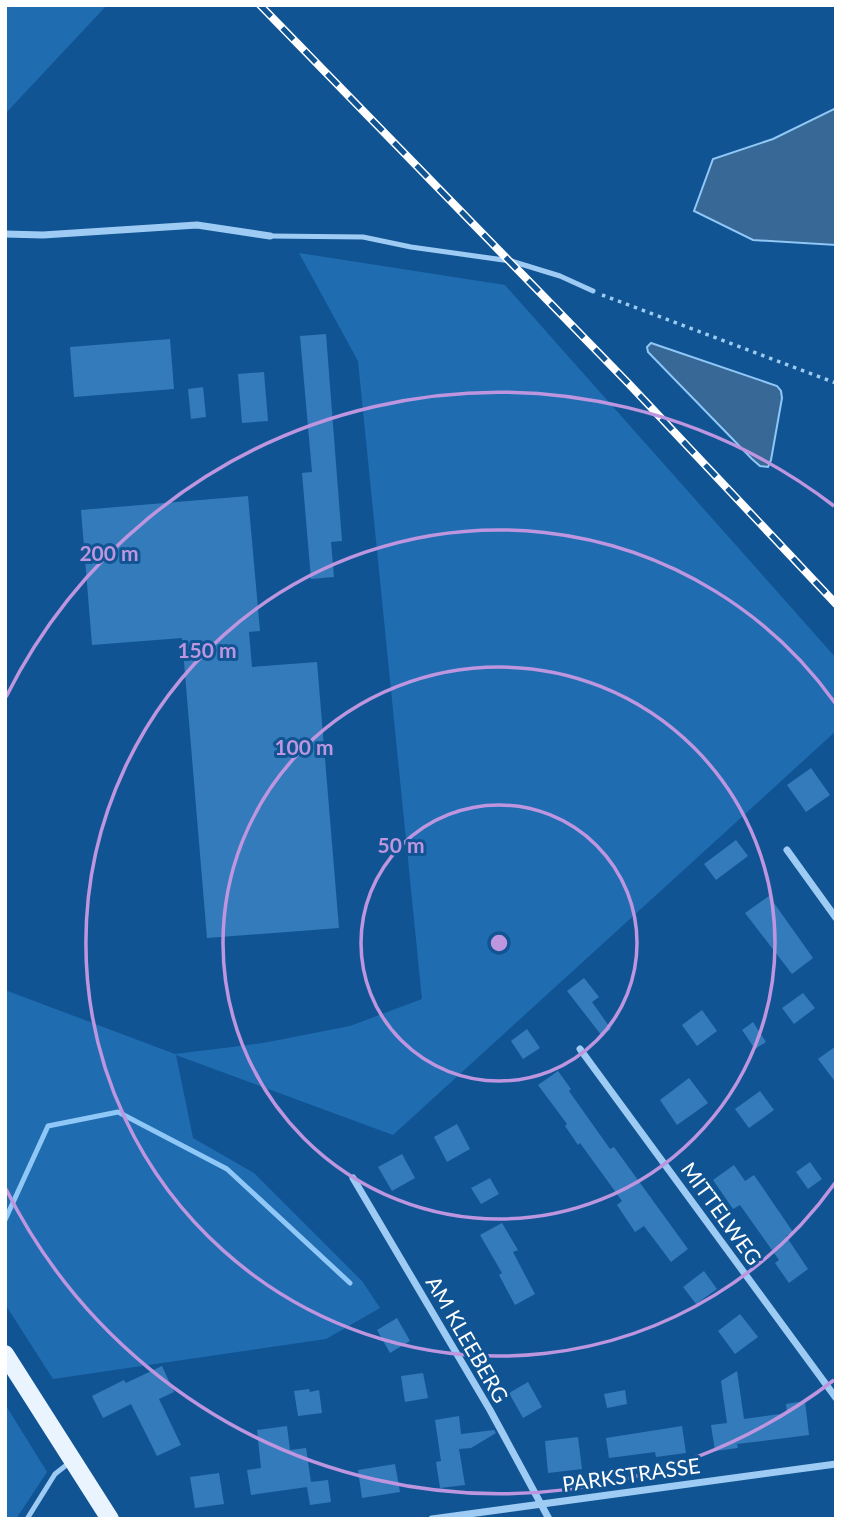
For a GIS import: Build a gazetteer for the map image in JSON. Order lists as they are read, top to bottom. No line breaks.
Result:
{"streets":{"street":["MITTELWEG","AM KLEEBERG","PARKSTRASSE"]},"crossings":[["AM KLEEBERG","PARKSTRASSE"]],"rings":["200 m","150 m","100 m","50 m"]}
